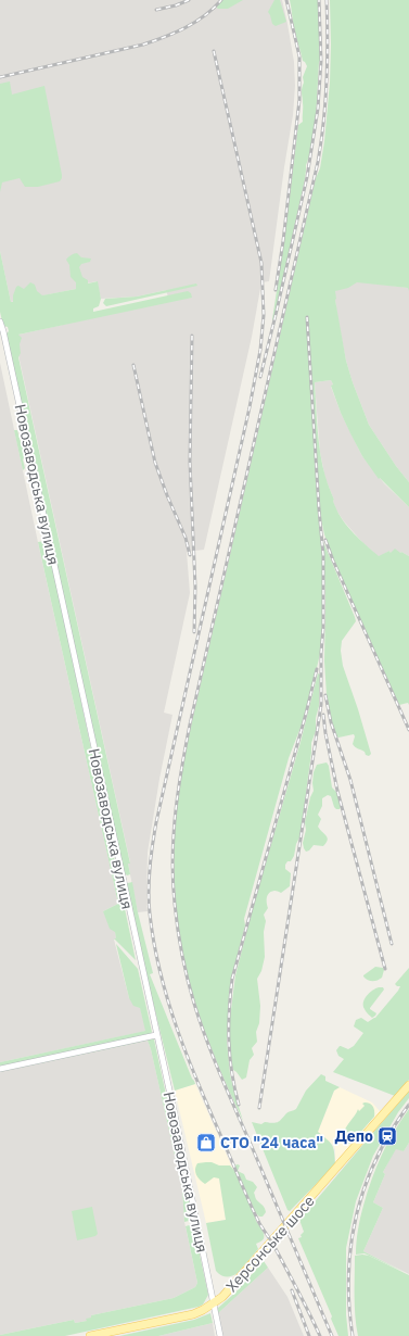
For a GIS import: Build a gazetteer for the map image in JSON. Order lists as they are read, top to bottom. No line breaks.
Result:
{"streets":{"main road":["Херсонське шосе"],"street":["Новозаводська вулиця"]},"crossings":[["Новозаводська вулиця","Херсонське шосе"]],"places":{"station":["Депо"],"shop":["СТО \"24 часа\""]}}
